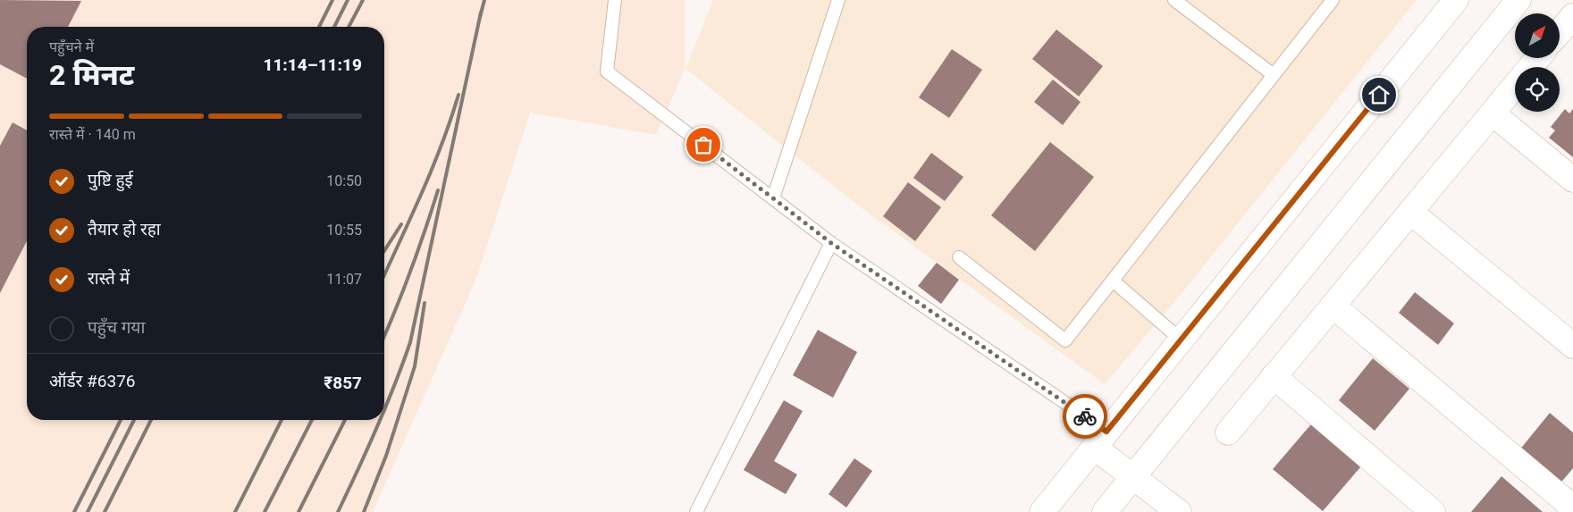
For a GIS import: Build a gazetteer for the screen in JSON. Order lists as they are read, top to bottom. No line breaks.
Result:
{"north":"top right","page":{"heading":["2 मिनट","पहुँचने में","11:14–11:19"],"panel":["ऑर्डर #6376","₹857"],"bar":"रास्ते में · 140 m","list":[["पुष्टि हुई","10:50"],["तैयार हो रहा","10:55"],["रास्ते में","11:07"],"पहुँच गया"]}}
